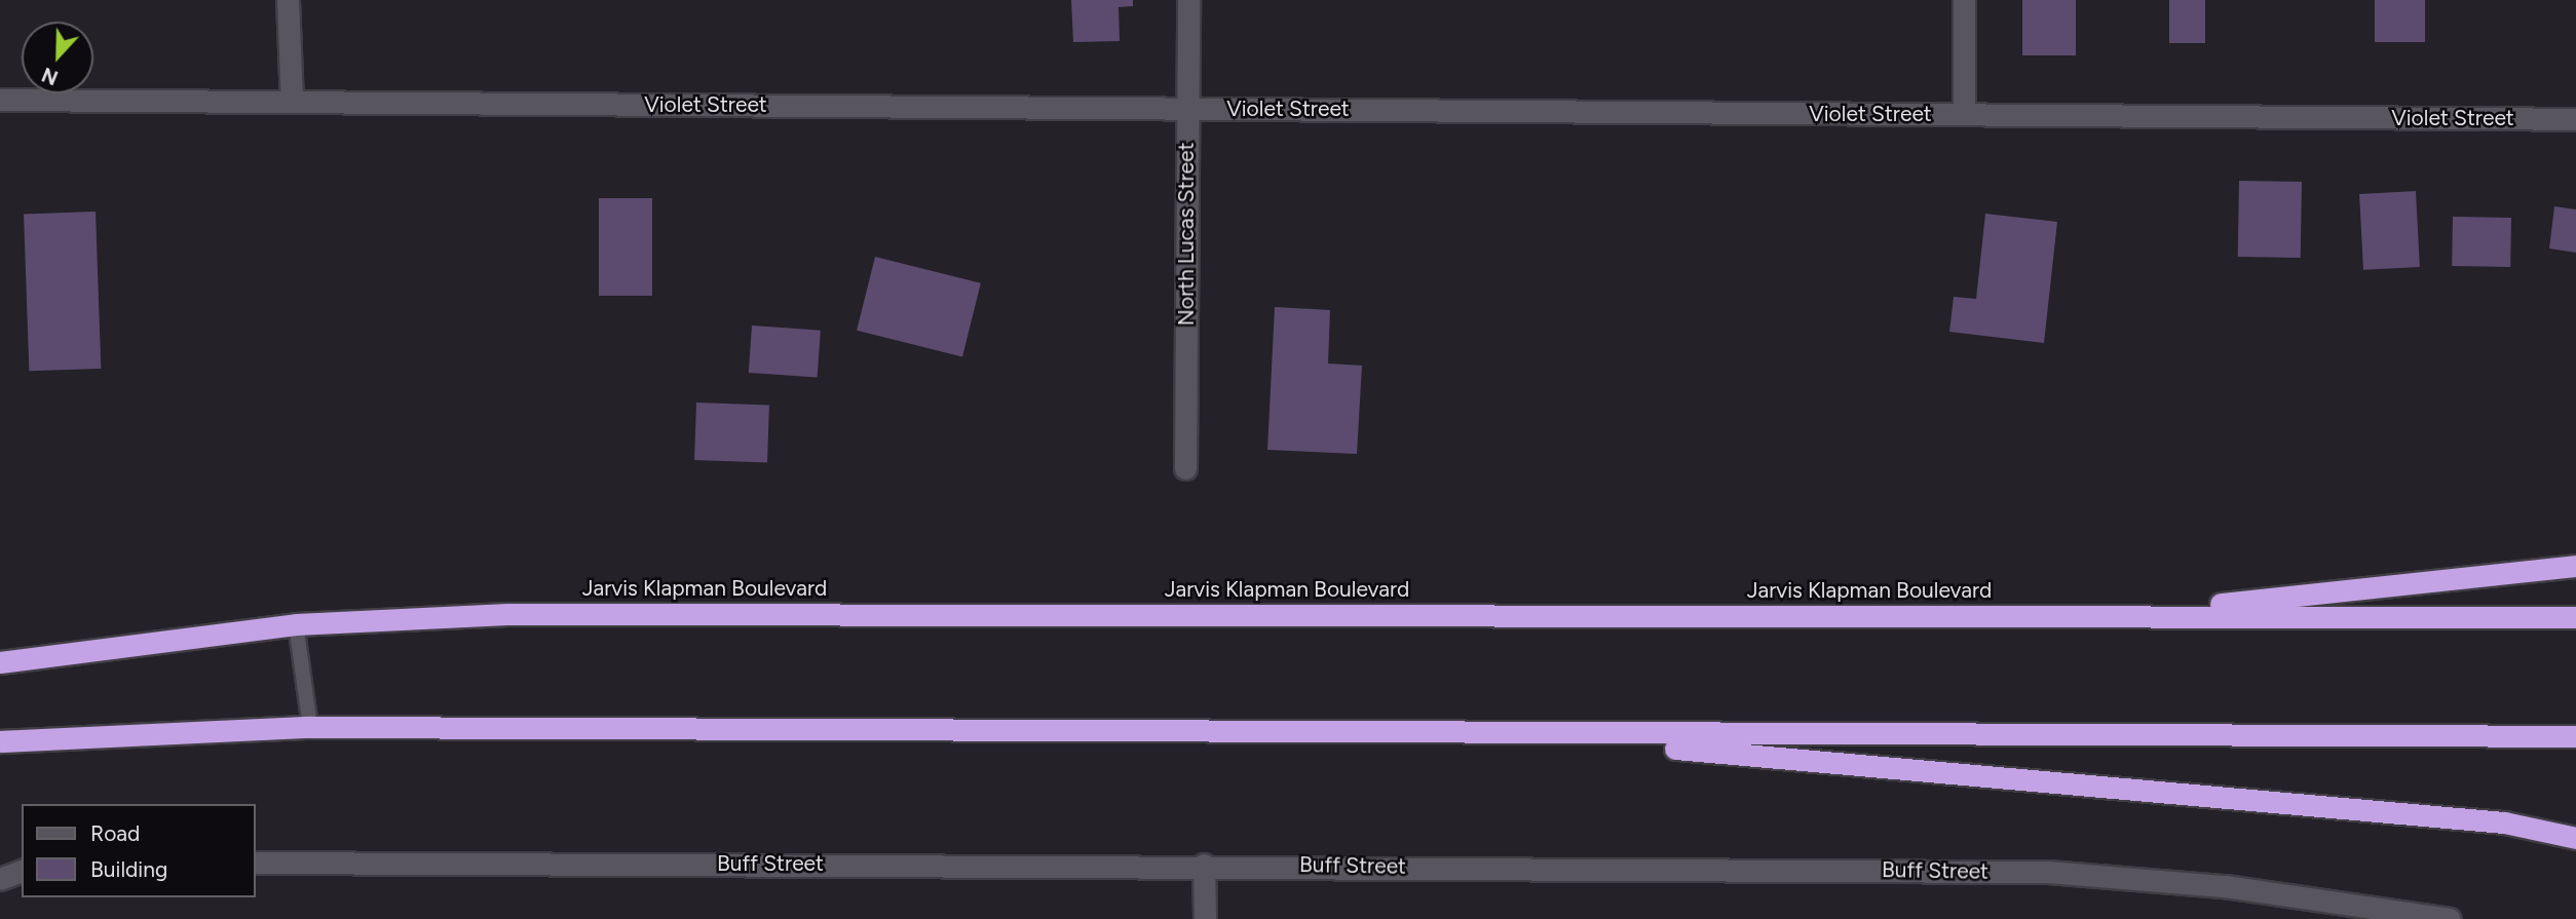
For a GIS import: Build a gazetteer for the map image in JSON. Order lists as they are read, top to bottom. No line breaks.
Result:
{"streets":{"highway":["Jarvis Klapman Boulevard"],"street":["Violet Street","North Lucas Street","Buff Street"]},"crossings":[["Violet Street","North Lucas Street"]],"legend":["Road","Building"],"north":"bottom"}
